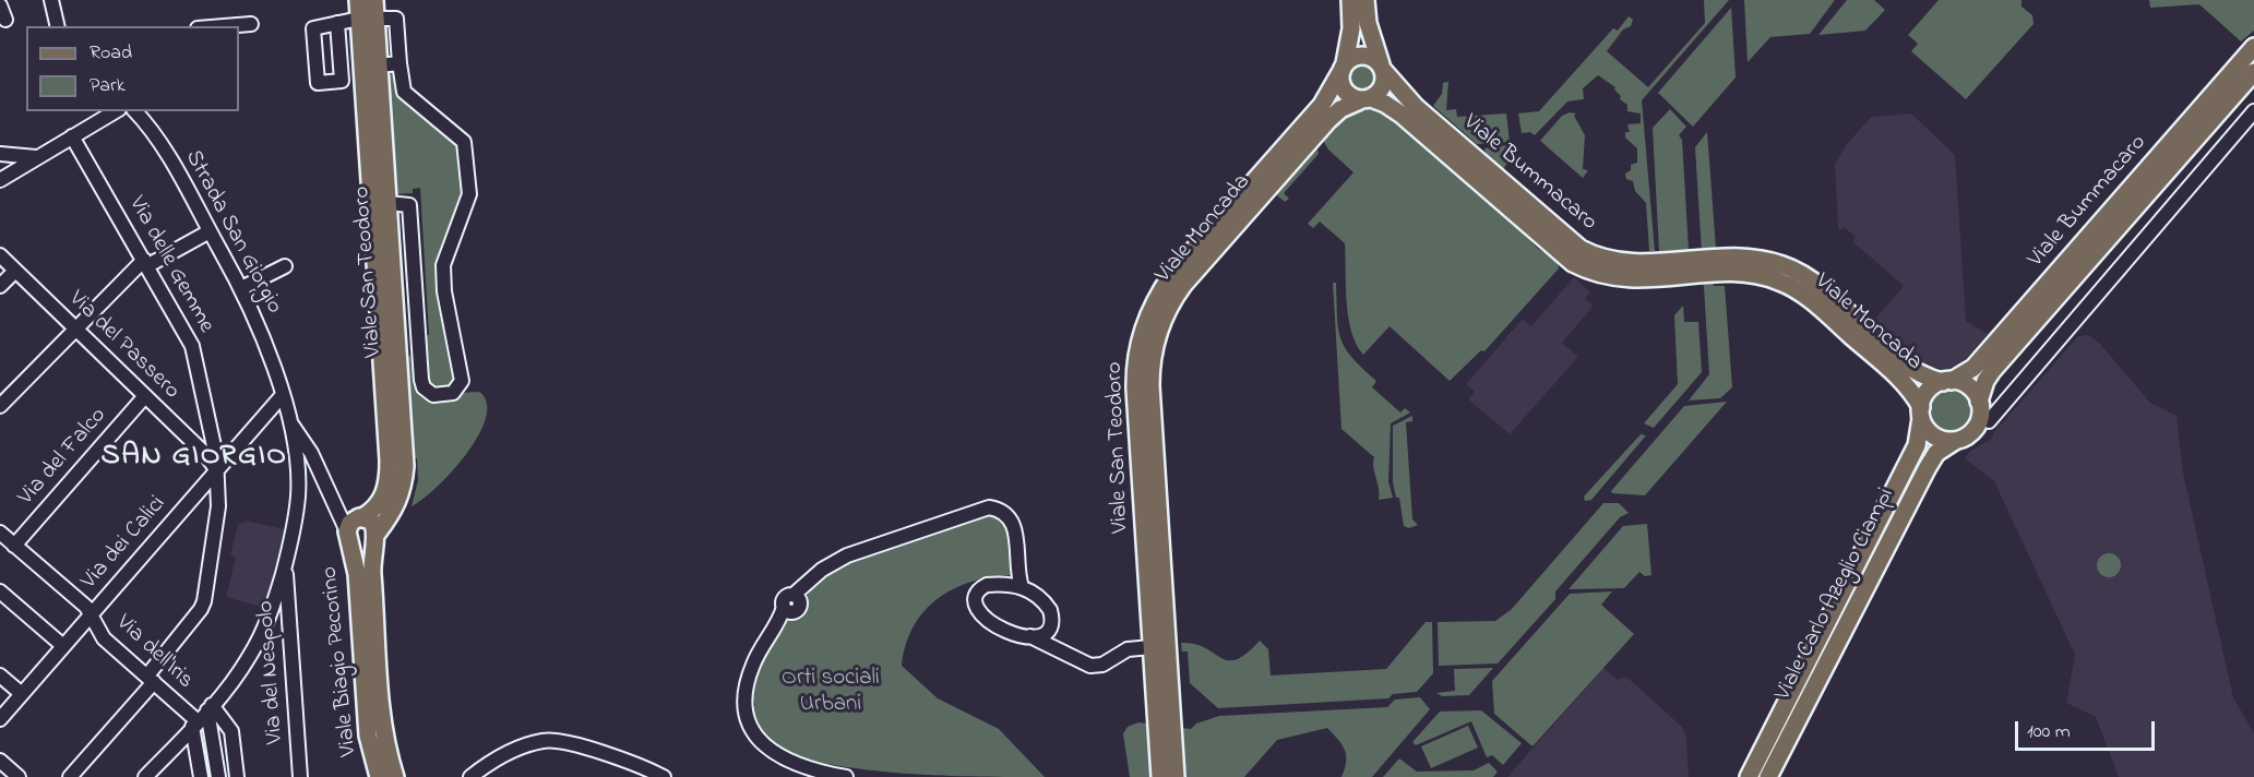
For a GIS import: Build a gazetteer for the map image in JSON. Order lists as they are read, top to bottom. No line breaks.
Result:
{"streets":{"main road":["Viale Bummacaro","Viale Moncada","Viale San Teodoro","Viale Carlo Azeglio Ciampi","Viale Biagio Pecorino"],"street":["Strada San Giorgio","Via delle Gemme","Via del Passero","Via del Falco","Via dei Calici","Via dell'Iris","Via del Nespolo"]},"crossings":[["Viale Bummacaro","Viale Moncada"],["Viale Bummacaro","Viale Carlo Azeglio Ciampi"],["Viale Moncada","Viale Carlo Azeglio Ciampi"],["Strada San Giorgio","Viale San Teodoro"],["Strada San Giorgio","Via dei Calici"],["Strada San Giorgio","Viale Biagio Pecorino"],["Strada San Giorgio","Via del Nespolo"],["Via delle Gemme","Via del Passero"],["Via delle Gemme","Via dei Calici"],["Via delle Gemme","Via dell'Iris"],["Viale San Teodoro","Viale Biagio Pecorino"],["Via del Passero","Via del Falco"],["Via del Passero","Via dei Calici"],["Via del Falco","Via dell'Iris"],["Via dei Calici","Via dell'Iris"]],"districts":["SAN GIORGIO"],"parks":["Orti sociali Urbani"],"legend":["Road","Park"],"scale_bar":"100 m"}
